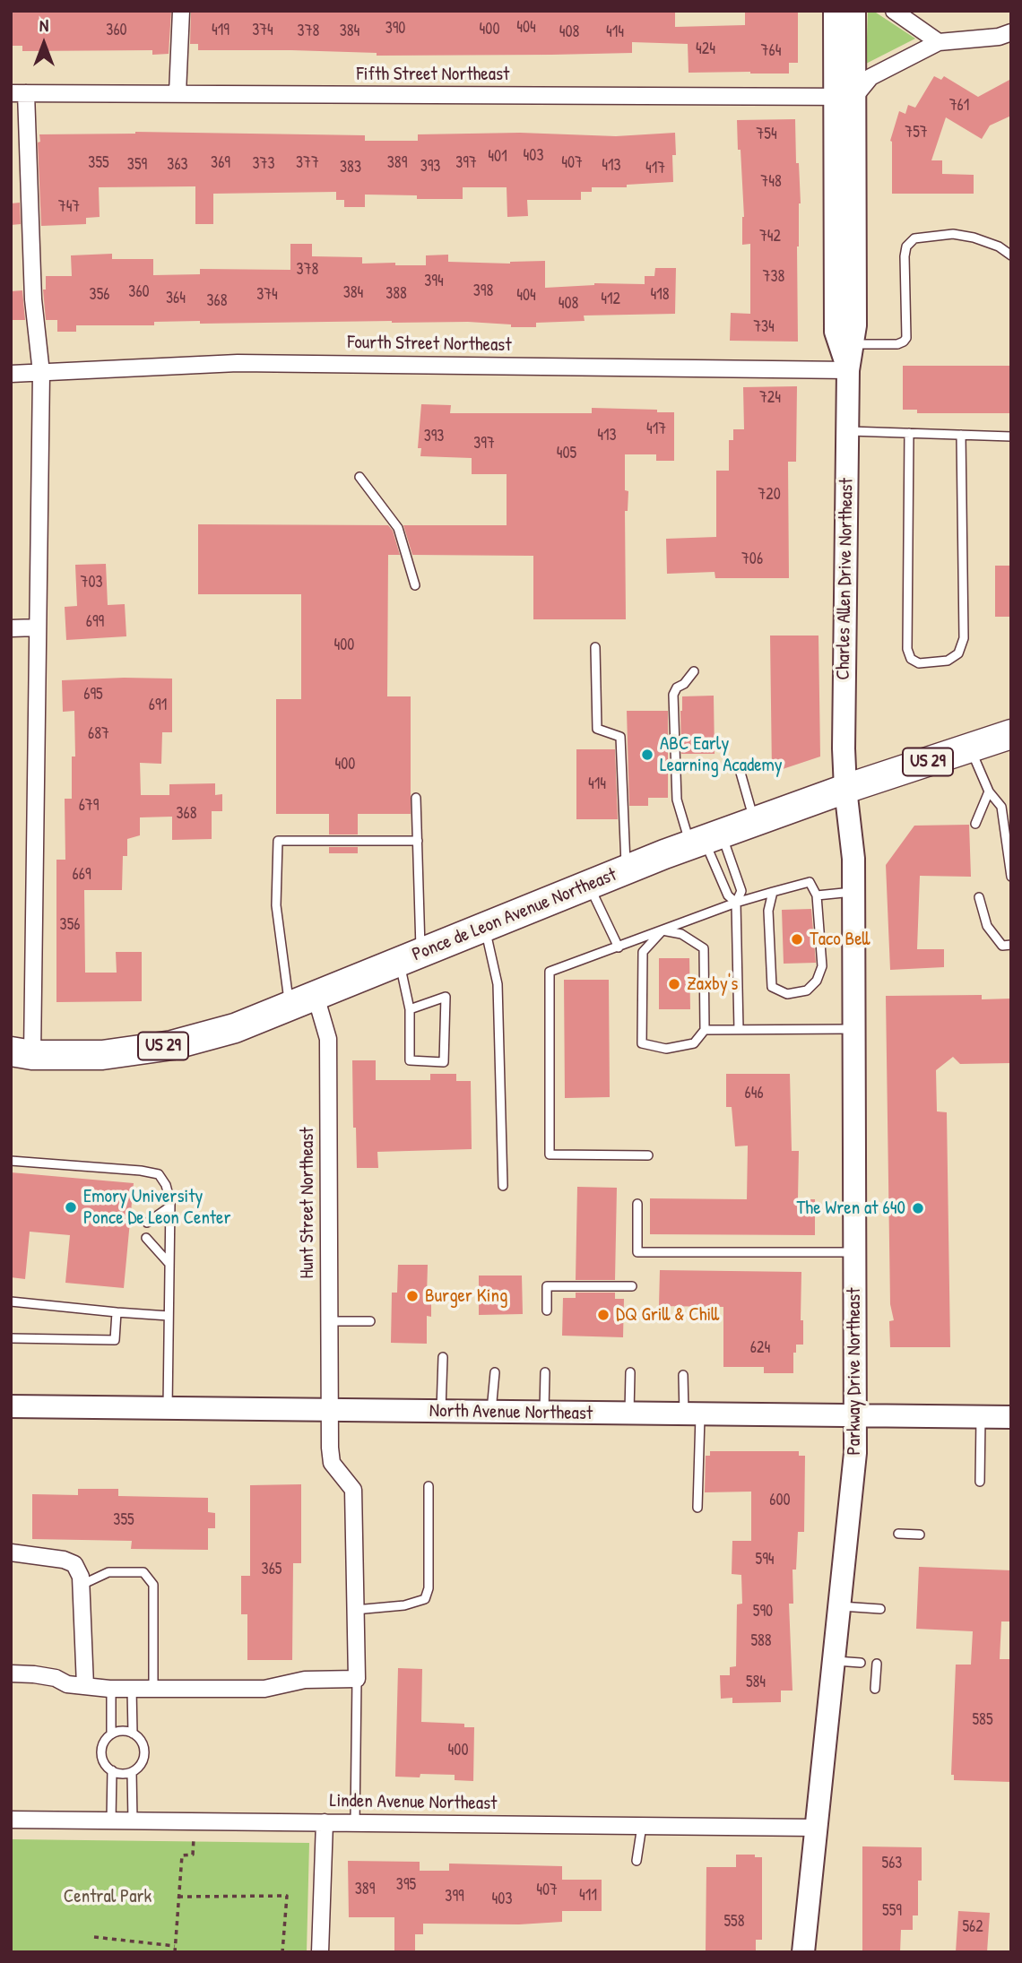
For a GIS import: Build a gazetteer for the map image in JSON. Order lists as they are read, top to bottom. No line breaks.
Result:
{"streets":{"highway":["US 29","Ponce de Leon Avenue Northeast"],"street":["Fifth Street Northeast","Fourth Street Northeast","Charles Allen Drive Northeast","Hunt Street Northeast","Parkway Drive Northeast","North Avenue Northeast","Linden Avenue Northeast"]},"crossings":[["Fifth Street Northeast","Charles Allen Drive Northeast"],["Fourth Street Northeast","Charles Allen Drive Northeast"],["Charles Allen Drive Northeast","Ponce de Leon Avenue Northeast"],["Charles Allen Drive Northeast","Parkway Drive Northeast"],["Ponce de Leon Avenue Northeast","Hunt Street Northeast"],["Ponce de Leon Avenue Northeast","Parkway Drive Northeast"],["Hunt Street Northeast","North Avenue Northeast"],["Parkway Drive Northeast","North Avenue Northeast"],["Parkway Drive Northeast","Linden Avenue Northeast"]],"parks":["Central Park"],"places":["ABC Early Learning Academy","Taco Bell","Zaxby's","Emory University Ponce De Leon Center","The Wren at 640","Burger King","DQ Grill & Chill"],"house_numbers":["404","390","400","360","419","374","378","384","408","414","424","764","761","757","754","403","401","355","369","377","389","397","407","373","359","363","413","393","383","417","748","747","742","378","738","394","398","360","384","388","356","374","418","404","364","412","368","408","734","724","417","413","393","397","405","720","706","703","699","400","695","691","687","400","414","679","368","669","356","646","624","600","355","594","365","590","588","584","585","400","563","395","389","407","411","399","403","559","558","562"],"north":"top"}
